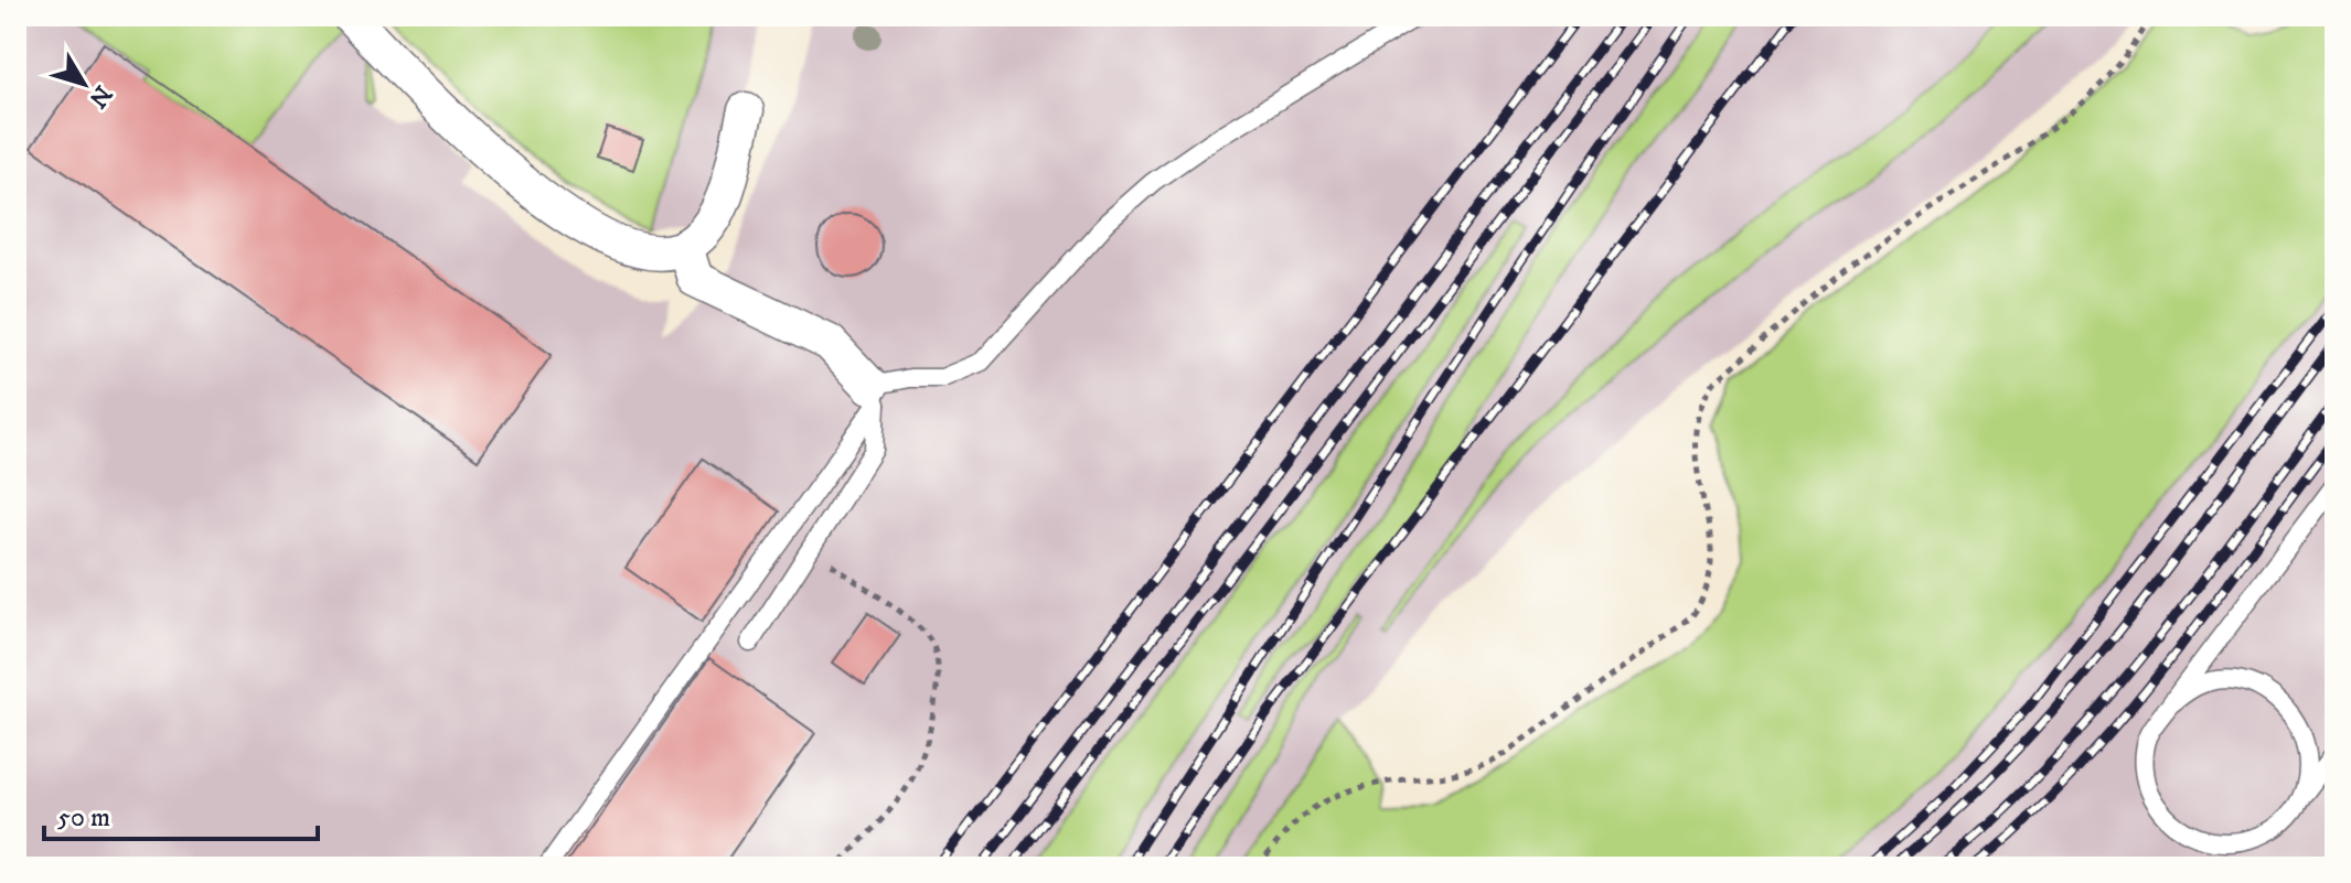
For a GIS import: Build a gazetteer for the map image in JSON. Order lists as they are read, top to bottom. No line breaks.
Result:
{"scale_bar":"50 m","north":"bottom right"}
